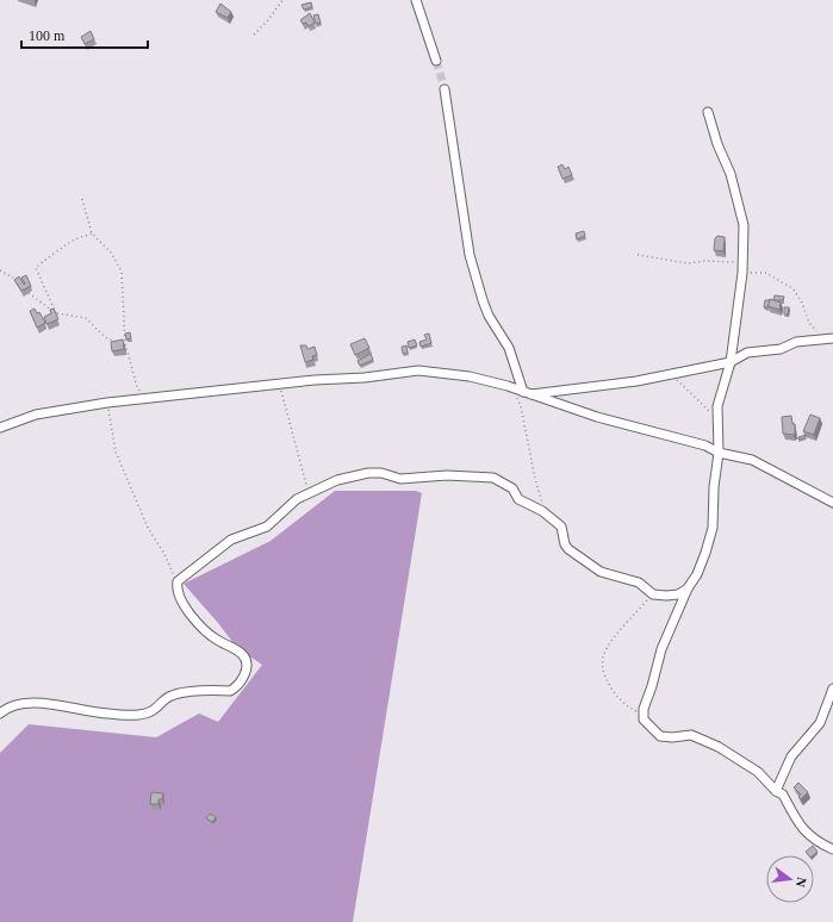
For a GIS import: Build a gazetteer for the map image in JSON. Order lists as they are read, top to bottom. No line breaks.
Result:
{"scale_bar":"100 m","north":"right"}
